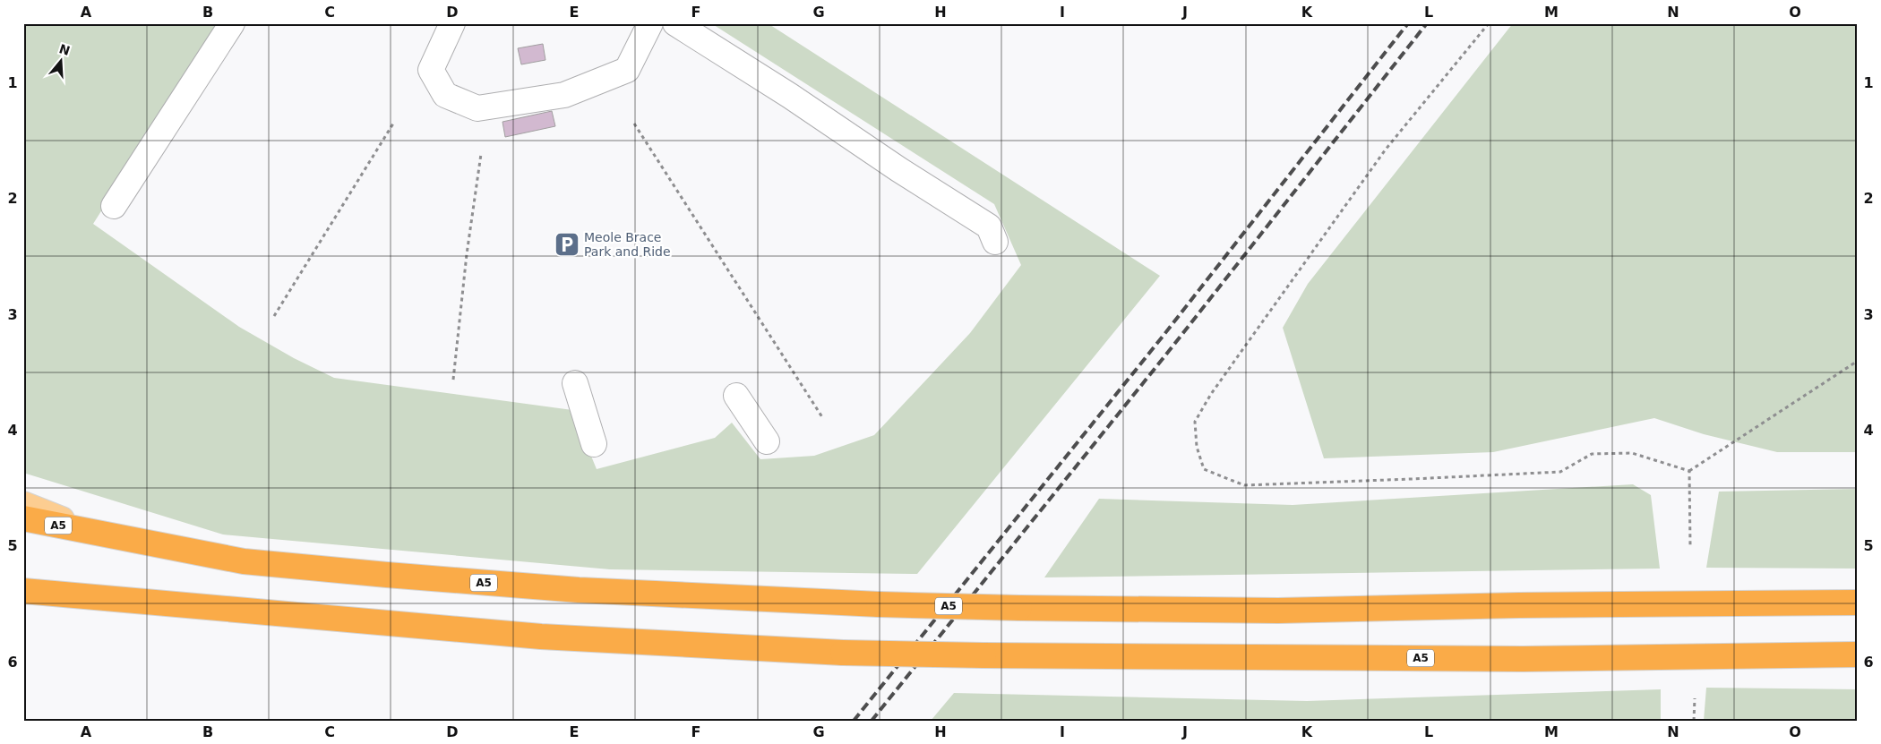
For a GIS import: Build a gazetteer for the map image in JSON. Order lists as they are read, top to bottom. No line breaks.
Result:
{"streets":{"highway":["A5"]},"places":{"parking":["Meole Brace Park and Ride"]},"north":"top","grid":{"columns":["A","B","C","D","E","F","G","H","I","J","K","L","M","N","O"],"rows":["1","2","3","4","5","6"]}}
